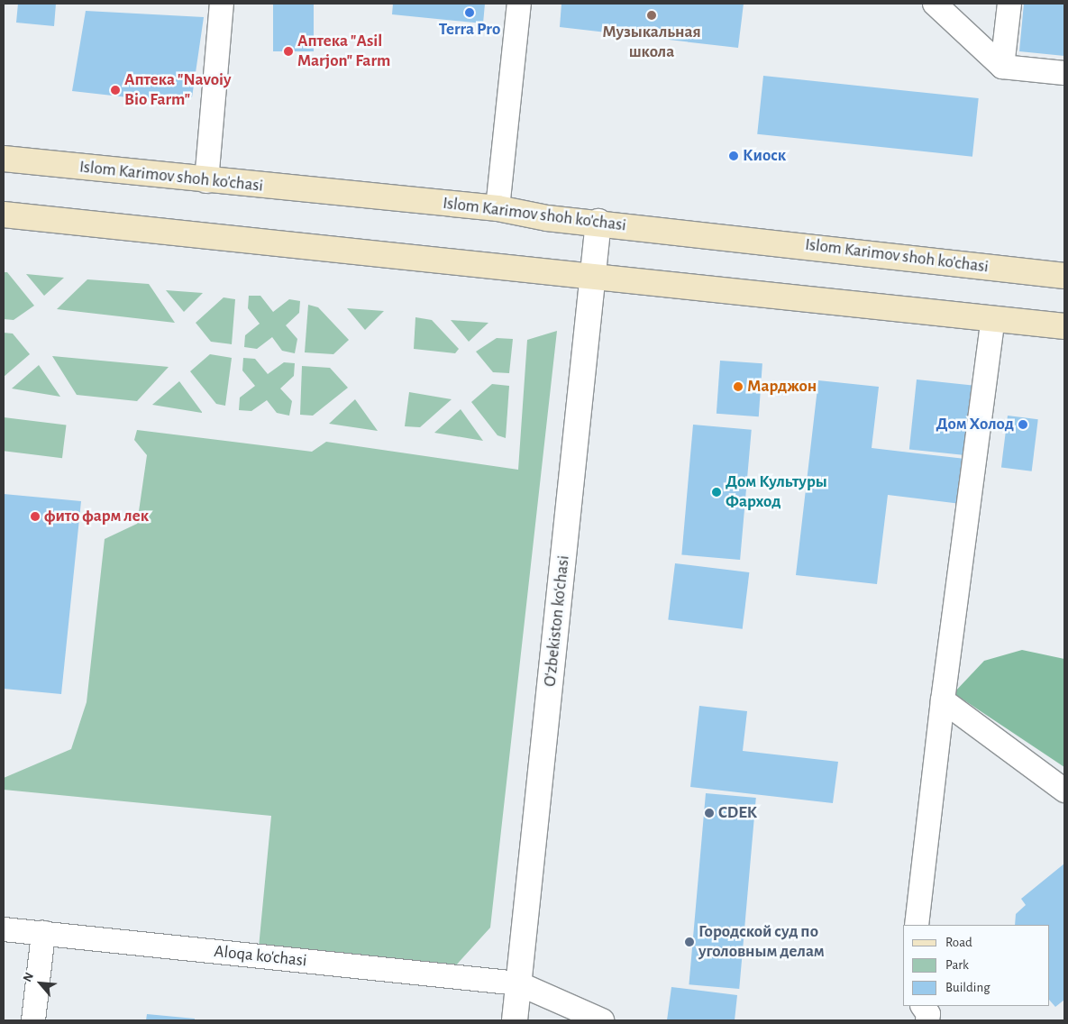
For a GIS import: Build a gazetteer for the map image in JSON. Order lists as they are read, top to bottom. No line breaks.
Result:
{"streets":{"main road":["Islom Karimov shoh ko'chasi"],"street":["O‘zbekiston ko‘chasi","Aloqa ko'chasi"]},"crossings":[["Islom Karimov shoh ko'chasi","O‘zbekiston ko‘chasi"],["O‘zbekiston ko‘chasi","Aloqa ko'chasi"]],"places":["Terra Pro","Музыкальная школа","Аптека \"Asil Marjon\" Farm","Аптека \"Navoiy Bio Farm\"","Киоск","Марджон","Дом Холод","Дом Культуры Фарход","фито фарм лек","CDEK","Городской суд по уголовным делам"],"legend":["Road","Park","Building"],"north":"top left"}
